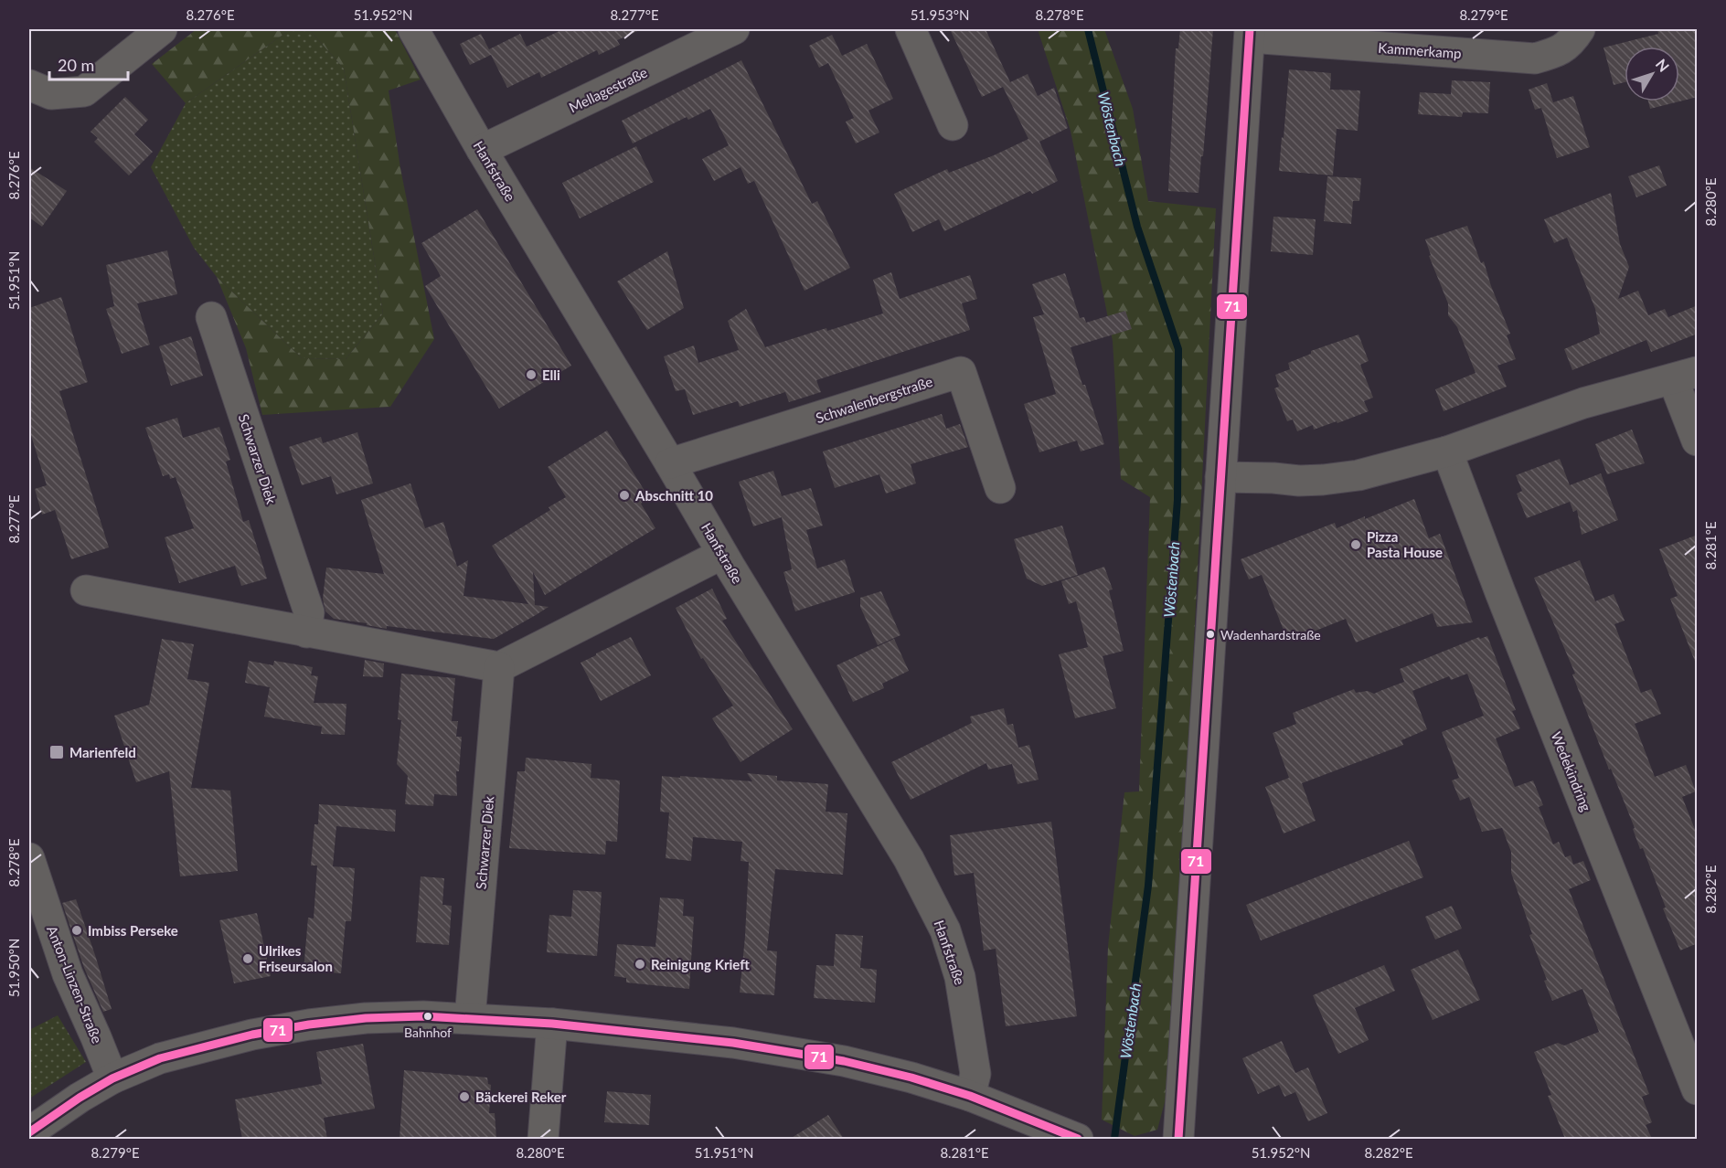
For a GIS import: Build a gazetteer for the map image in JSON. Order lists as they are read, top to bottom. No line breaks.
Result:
{"streets":{"street":["Kammerkamp","Mellagestraße","Hanfstraße","Schwalenbergstraße","Schwarzer Diek","Wedekindring","Anton-Linzen-Straße"]},"crossings":[["Mellagestraße","Hanfstraße"],["Hanfstraße","Schwalenbergstraße"]],"water":["Wöstenbach"],"places":{"other":["Elli","Abschnitt 10","Pizza Pasta House","Wadenhardstraße","Imbiss Perseke","Ulrikes Friseursalon","Reinigung Krieft","Bahnhof","Bäckerei Reker"],"transit":["Marienfeld"]},"lines":["transit line 71"],"scale_bar":"20 m","north":"top right","coordinates":["8.276°E","51.952°N","8.277°E","51.953°N","8.278°E","8.279°E","8.280°E","51.951°N","8.281°E","8.282°E","51.950°N"]}
